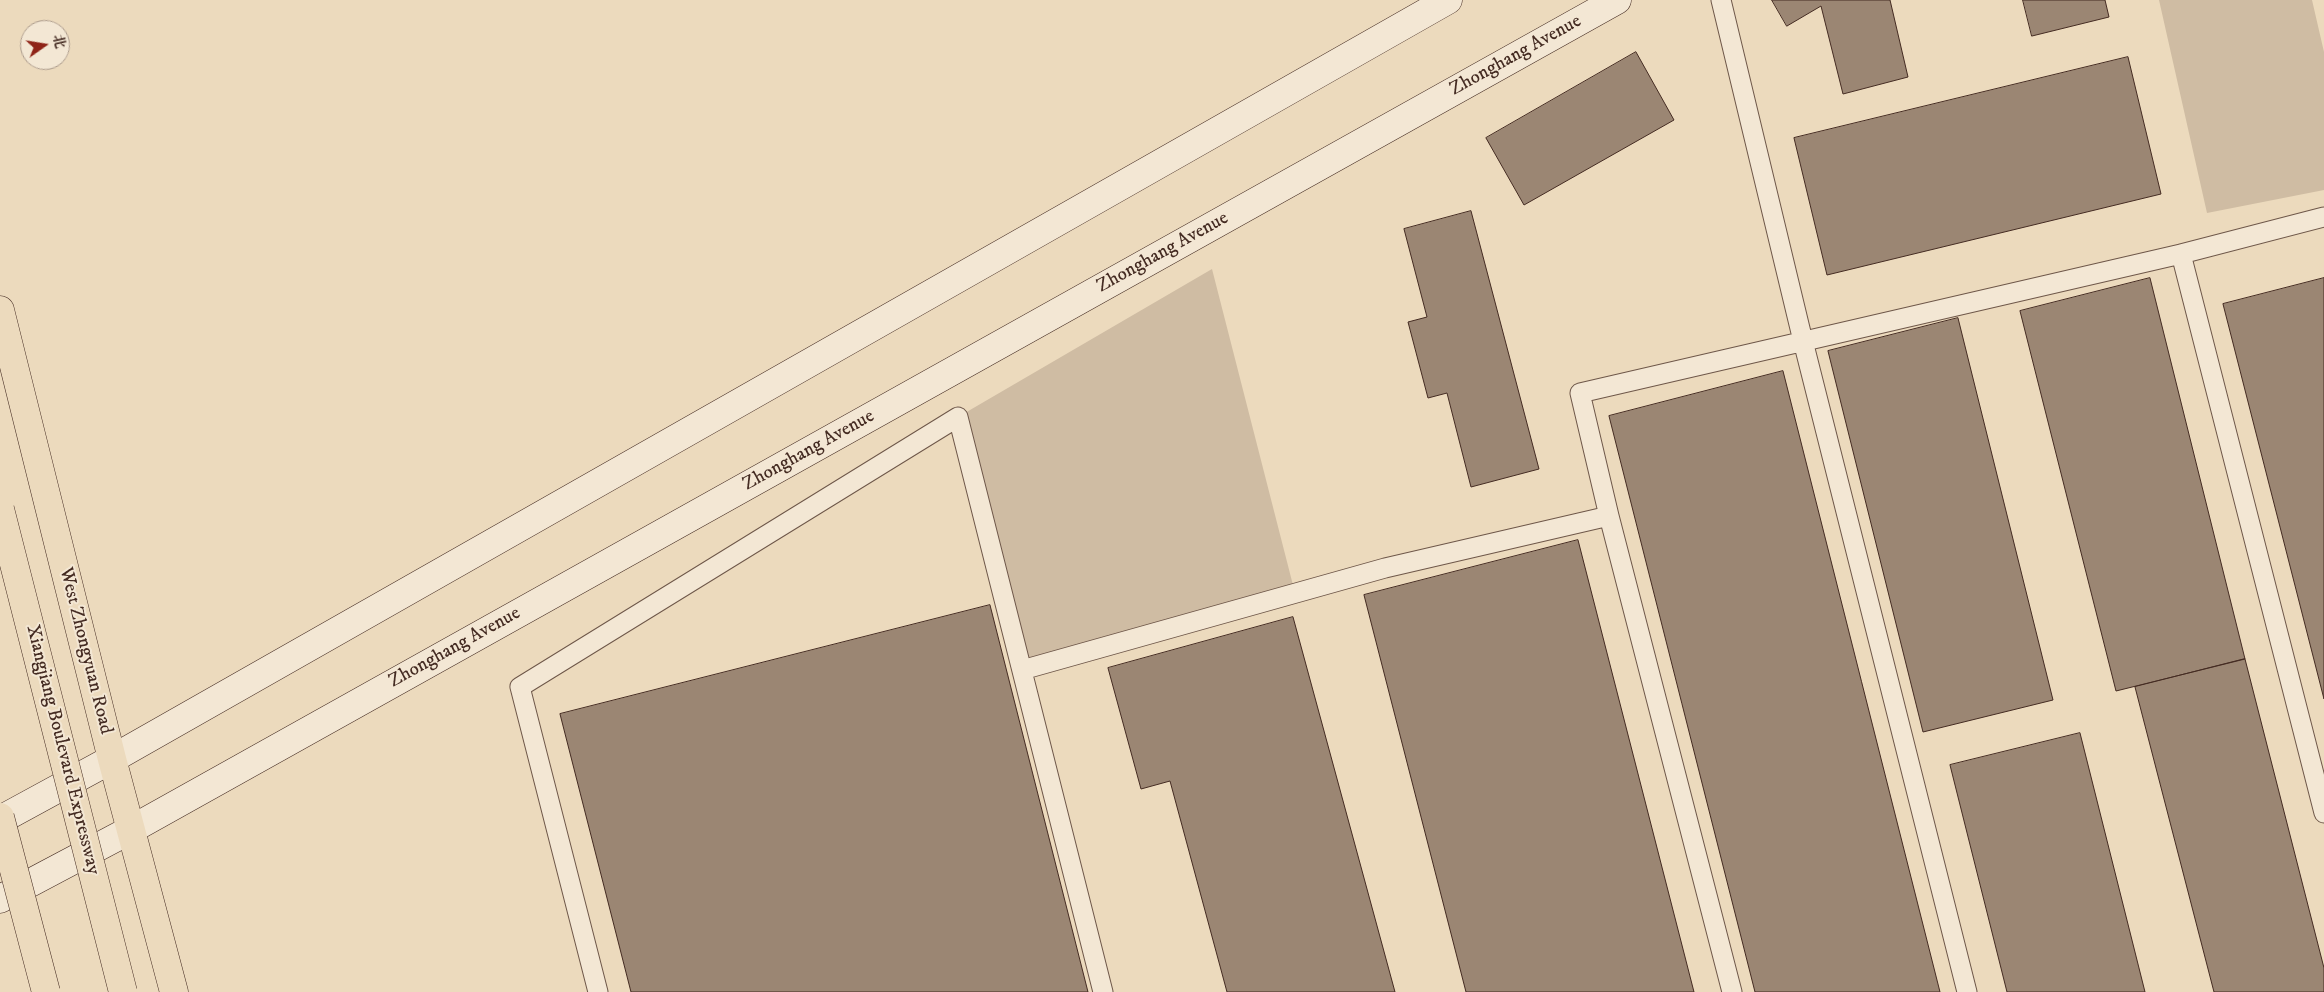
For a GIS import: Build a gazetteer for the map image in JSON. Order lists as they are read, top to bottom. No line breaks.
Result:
{"streets":{"main road":["Zhonghang Avenue","West Zhongyuan Road","Xiangjiang Boulevard Expressway"]},"crossings":[["Zhonghang Avenue","West Zhongyuan Road"]],"north":"right"}
